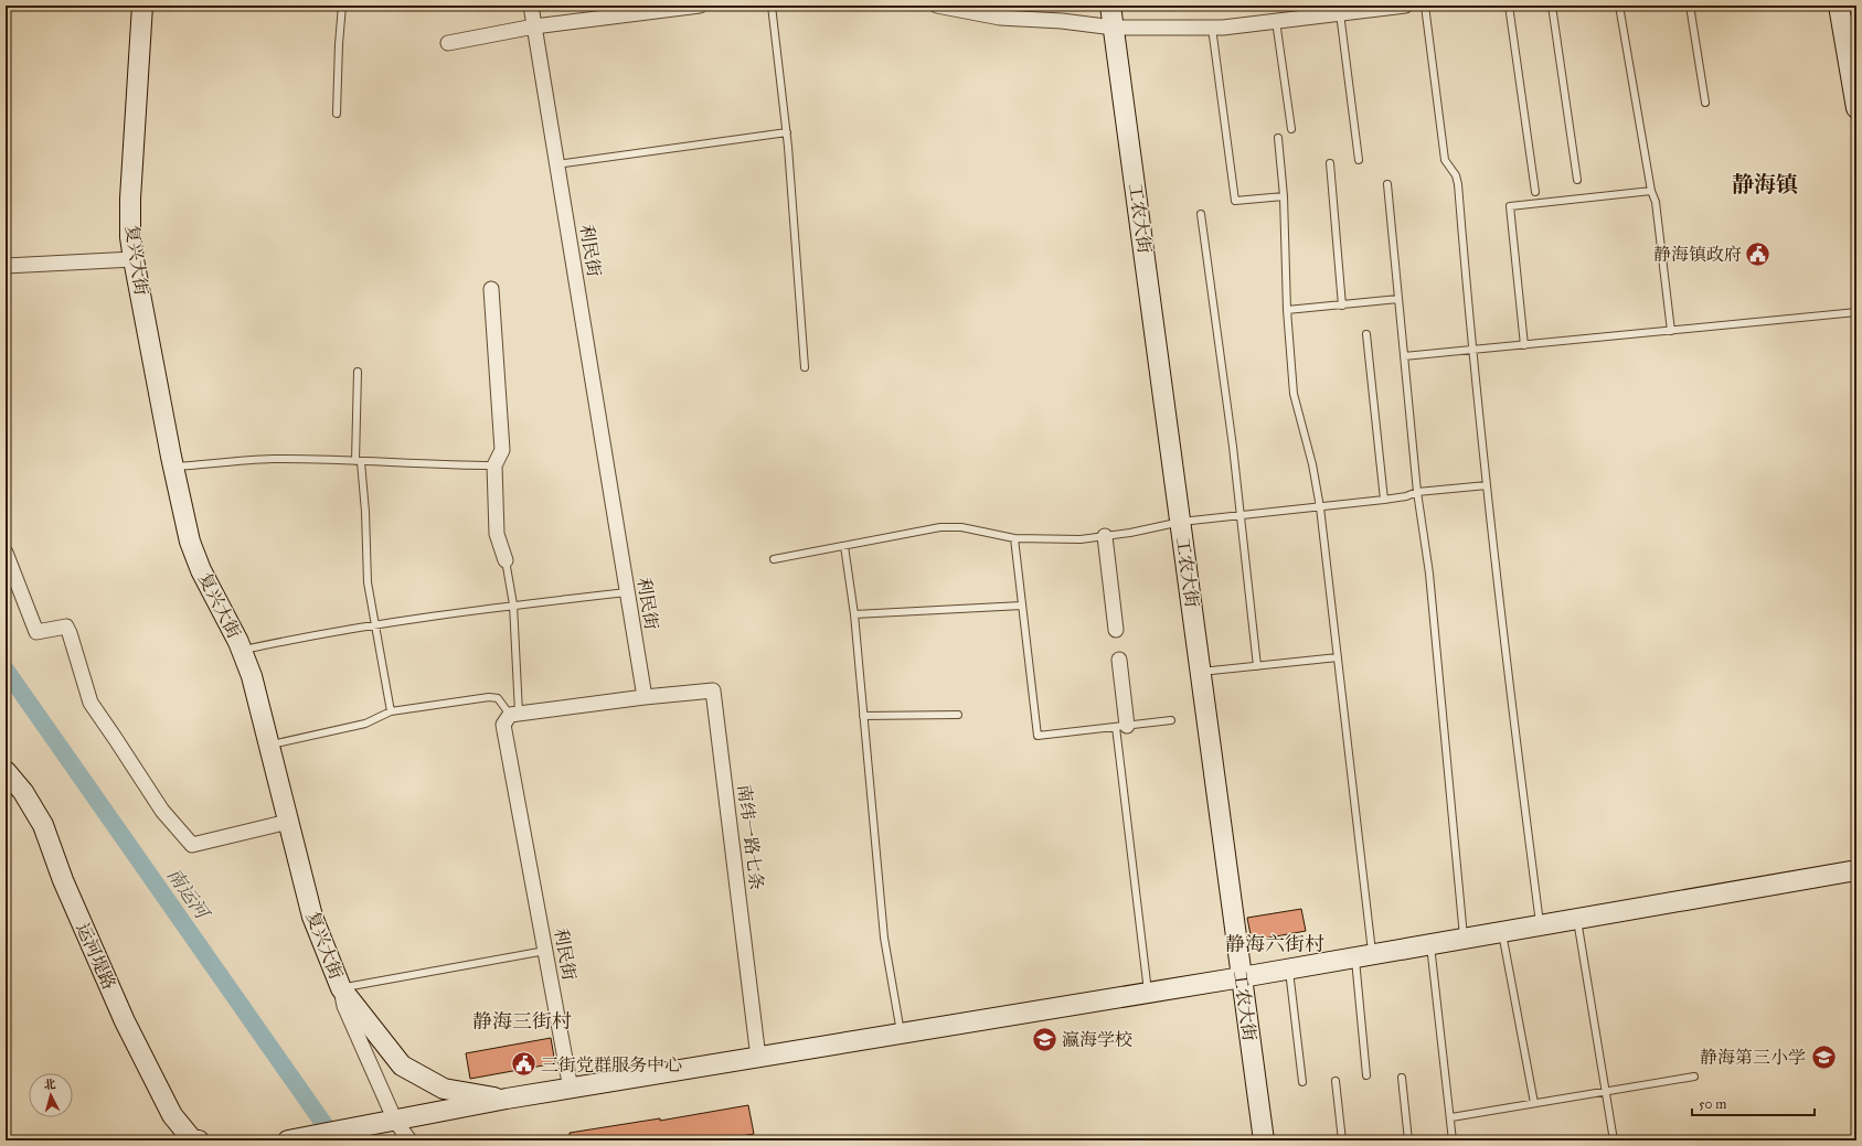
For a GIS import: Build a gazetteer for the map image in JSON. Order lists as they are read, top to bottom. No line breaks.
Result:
{"streets":{"street":["工农大街","利民街","复兴大街","南纬一路七条","运河堤路"]},"crossings":[["利民街","南纬一路七条"]],"districts":["静海镇","静海六街村","静海三街村"],"water":["南运河"],"places":{"public building":["静海镇政府","三街党群服务中心"],"school or university":["瀛海学校","静海第三小学"]},"scale_bar":"50 m","north":"top"}
